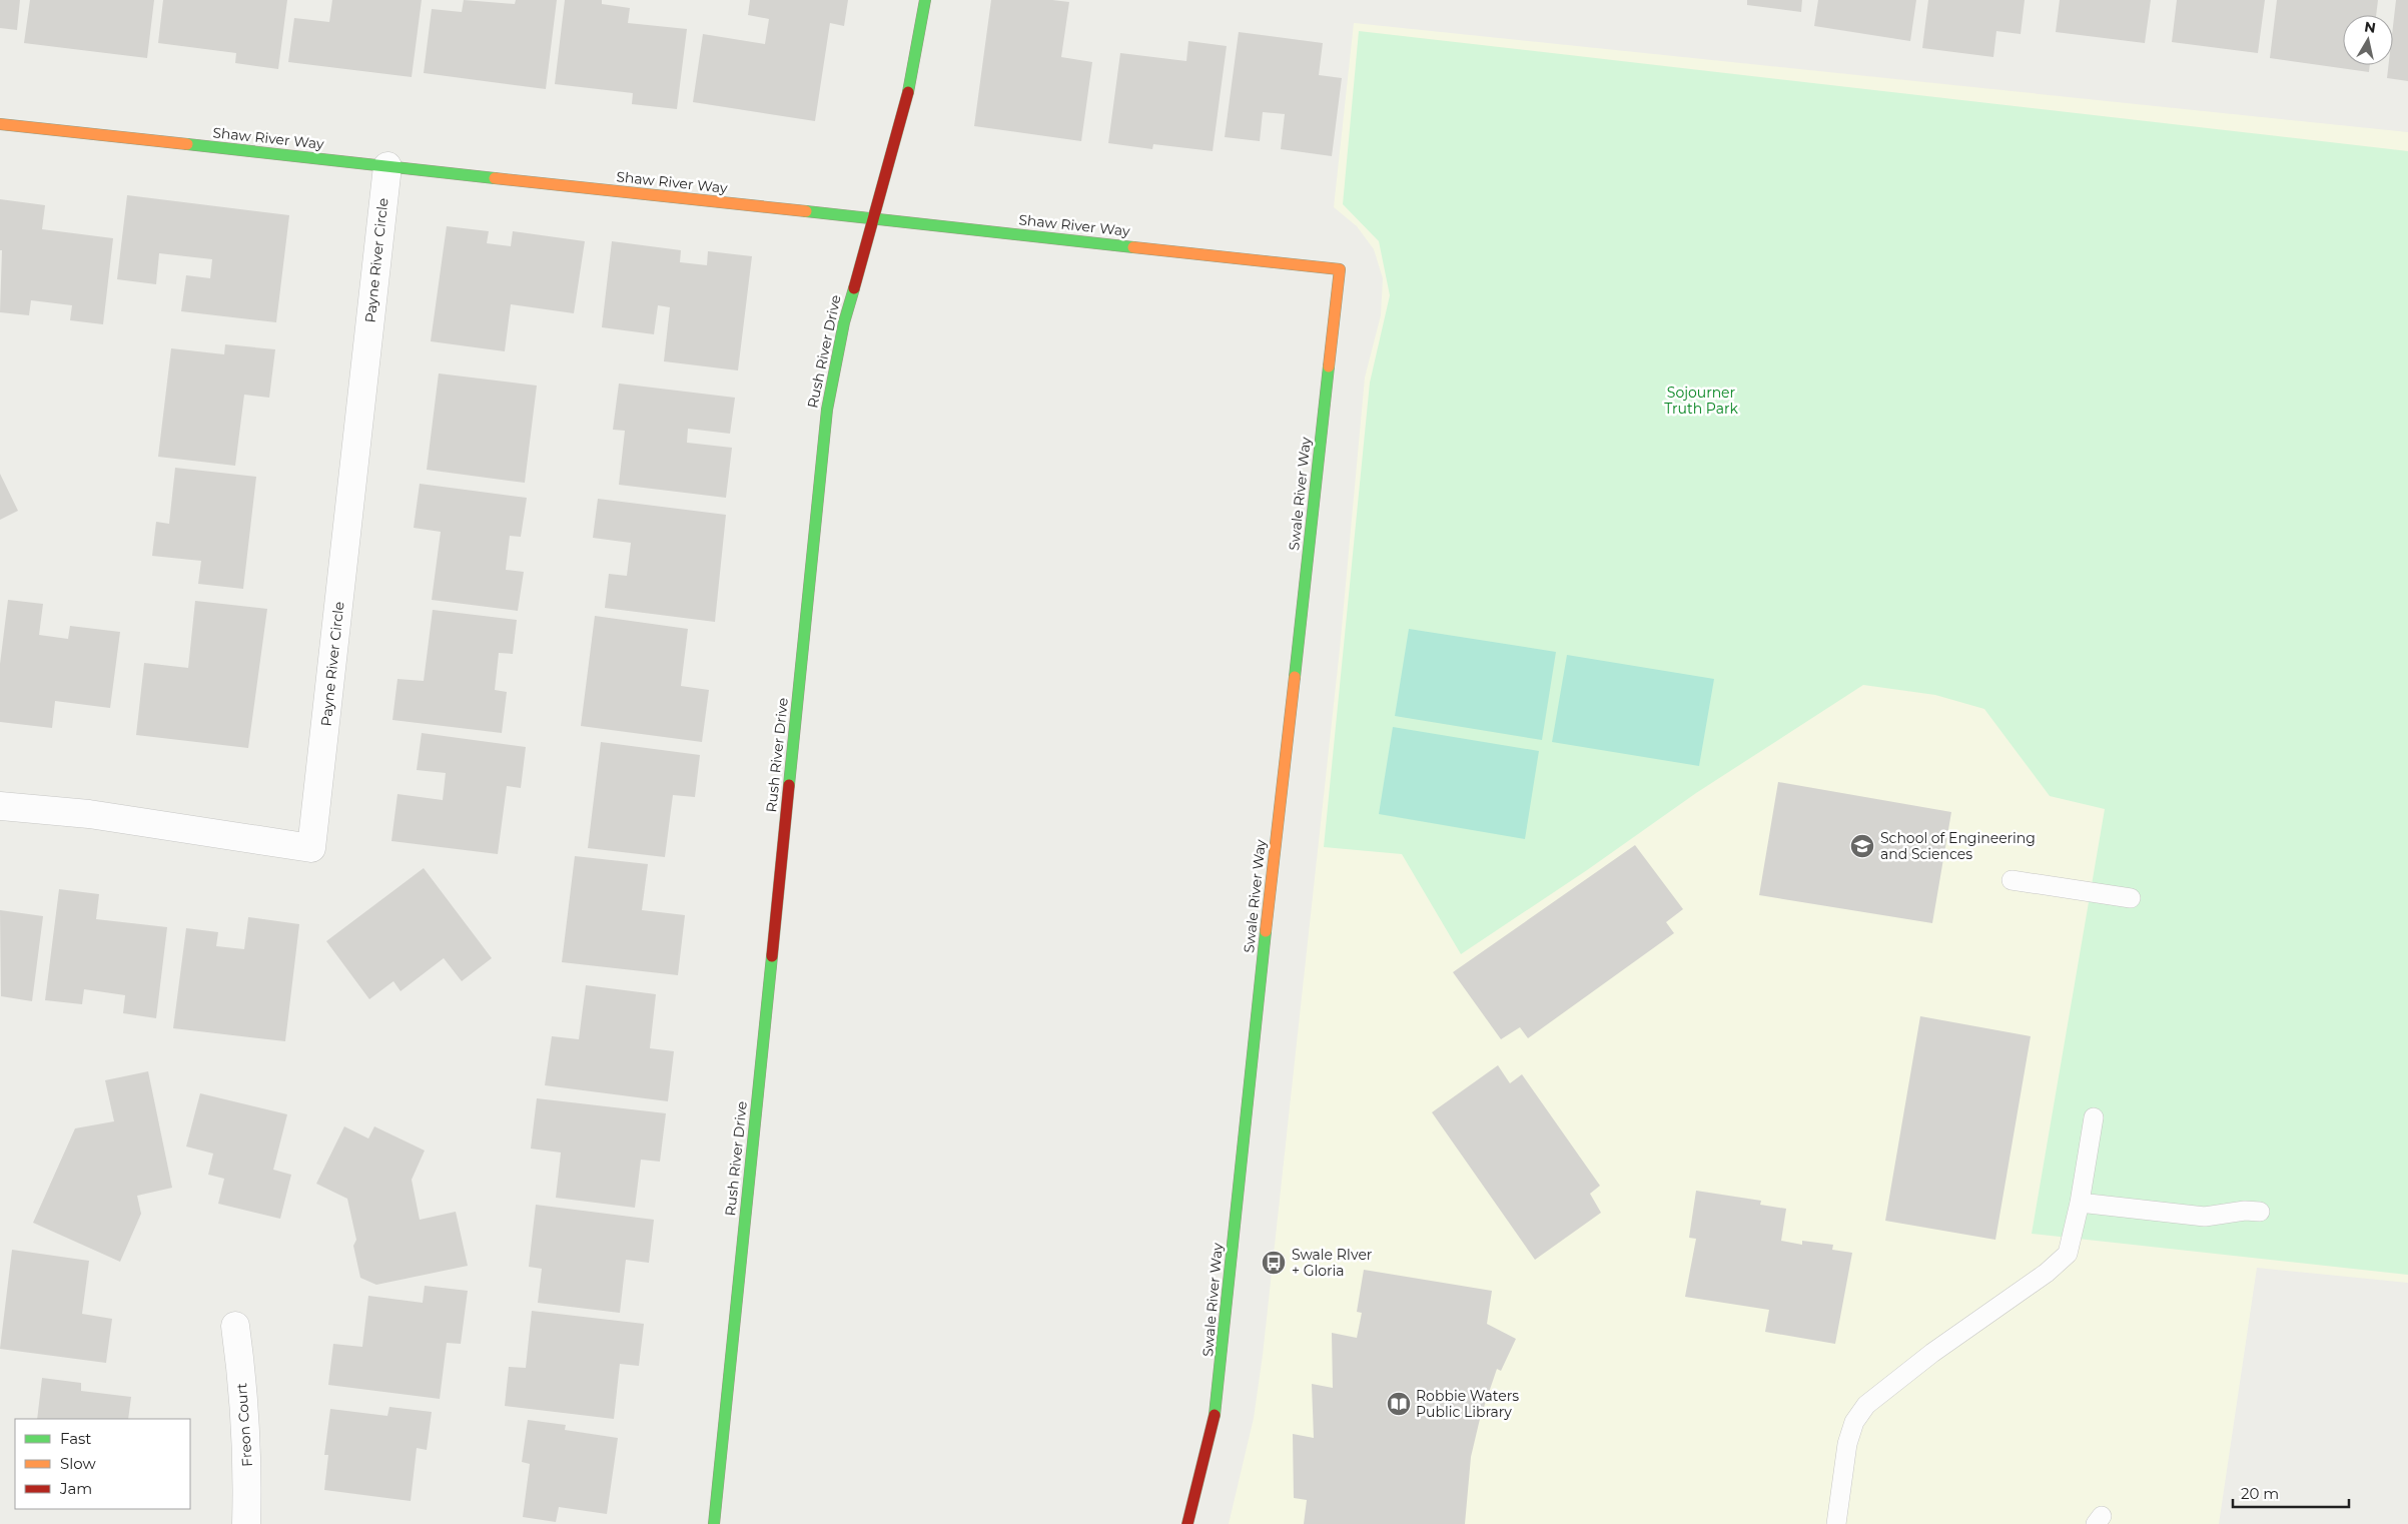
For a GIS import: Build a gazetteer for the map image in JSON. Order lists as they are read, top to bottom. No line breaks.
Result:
{"streets":{"street":["Shaw River Way","Payne River Circle","Rush River Drive","Swale River Way","Freon Court"]},"crossings":[["Shaw River Way","Payne River Circle"],["Shaw River Way","Rush River Drive"],["Shaw River Way","Swale River Way"]],"parks":["Sojourner Truth Park"],"places":{"school or university":["School of Engineering and Sciences"],"bus stop":["Swale RIver + Gloria"],"library":["Robbie Waters Public Library"]},"legend":["Fast","Slow","Jam"],"scale_bar":"20 m","north":"top"}
